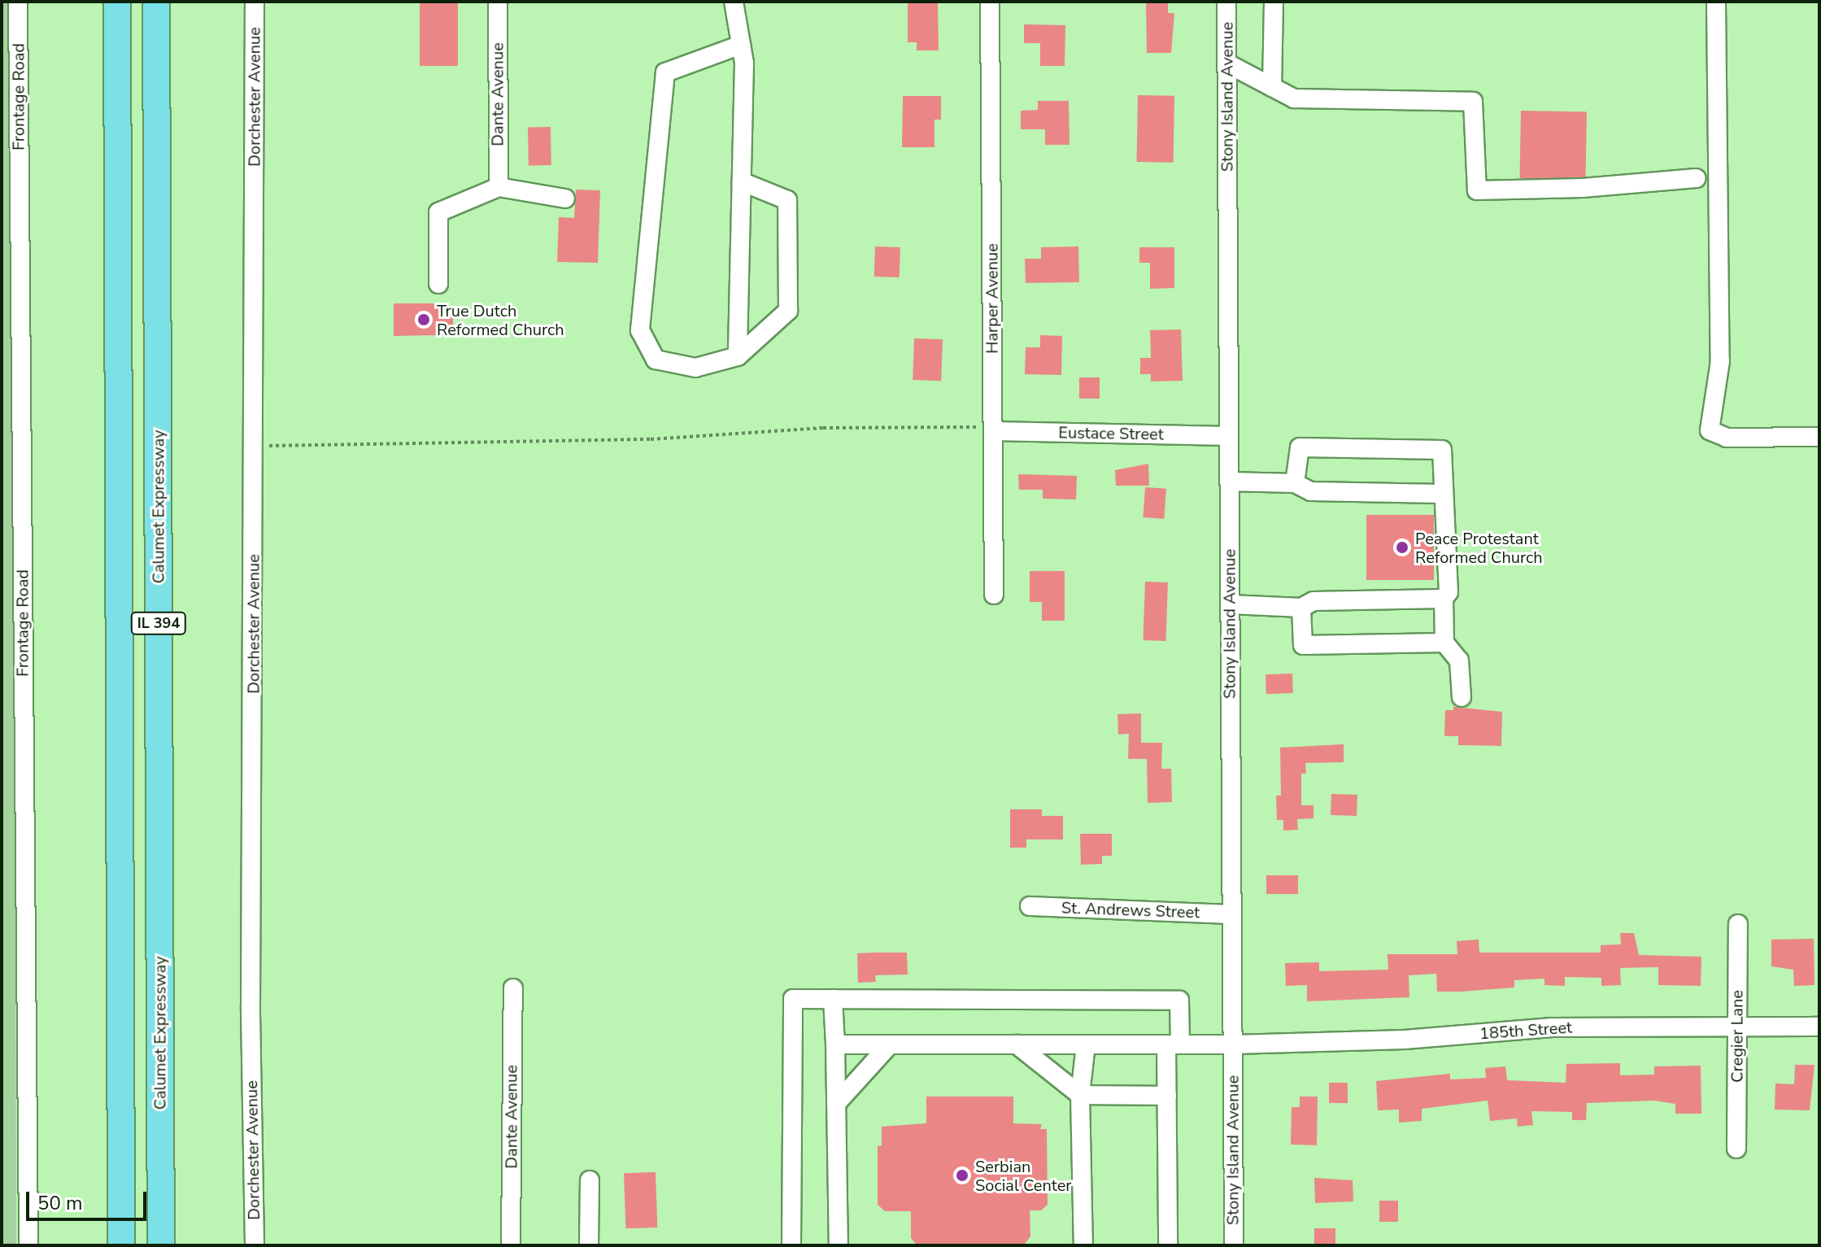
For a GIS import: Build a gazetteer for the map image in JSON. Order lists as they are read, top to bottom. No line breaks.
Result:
{"streets":{"highway":["Calumet Expressway","IL 394"],"street":["Dante Avenue","Frontage Road","Dorchester Avenue","Stony Island Avenue","Harper Avenue","Eustace Street","St. Andrews Street","185th Street","Cregier Lane"]},"crossings":[["Stony Island Avenue","Eustace Street"],["Stony Island Avenue","St. Andrews Street"],["Stony Island Avenue","185th Street"],["Harper Avenue","Eustace Street"],["185th Street","Cregier Lane"]],"places":["True Dutch Reformed Church","Peace Protestant Reformed Church","Serbian Social Center"],"scale_bar":"50 m"}
